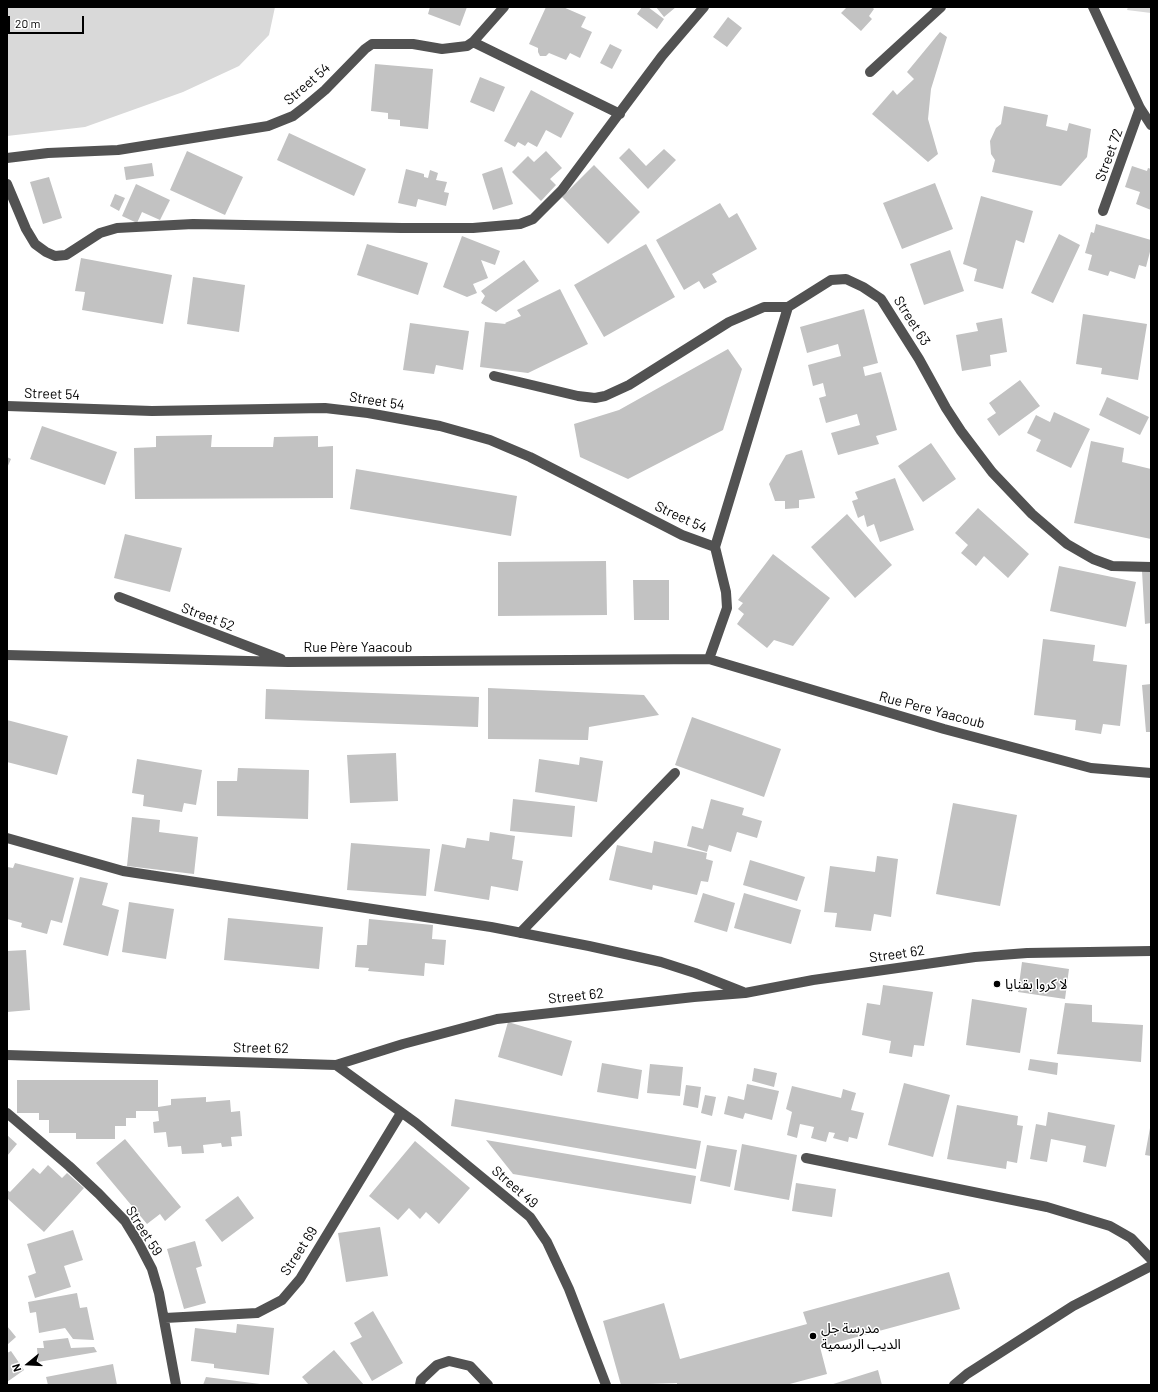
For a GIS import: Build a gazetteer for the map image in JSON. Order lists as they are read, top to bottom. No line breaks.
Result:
{"streets":{"street":["Street 54","Street 72","Street 63","Street 52","Rue Père Yaacoub","Rue Pere Yaacoub","Street 62","Street 49","Street 59","Street 69"]},"crossings":[["Street 52","Rue Père Yaacoub"],["Rue Père Yaacoub","Rue Pere Yaacoub"],["Street 62","Street 49"],["Street 49","Street 69"],["Street 59","Street 69"]],"places":["لا كروا بقنايا","مدرسة جل الديب الرسمية"],"scale_bar":"20 m","north":"left"}
